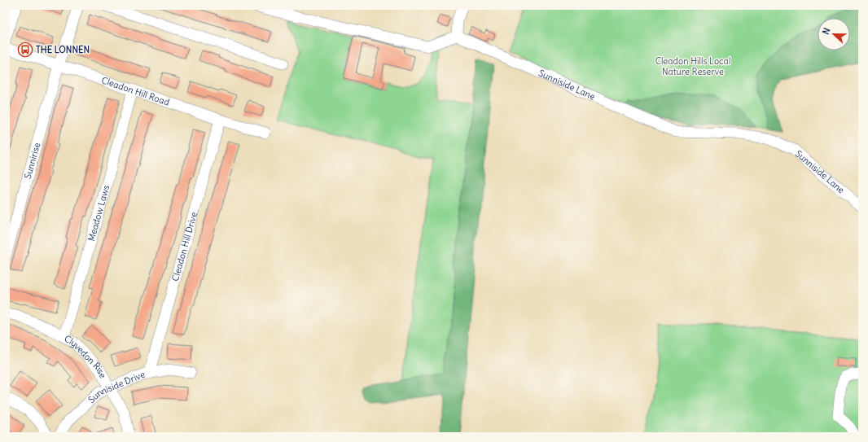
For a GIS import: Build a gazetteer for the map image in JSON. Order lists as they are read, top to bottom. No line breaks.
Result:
{"streets":{"street":["Sunniside Lane","Cleadon Hill Road","Sunnirise","Meadow Laws","Cleadon Hill Drive","Clyvedon Rise","Sunniside Drive"]},"crossings":[["Cleadon Hill Road","Sunnirise"],["Cleadon Hill Road","Meadow Laws"],["Cleadon Hill Road","Cleadon Hill Drive"],["Meadow Laws","Clyvedon Rise"],["Cleadon Hill Drive","Sunniside Drive"],["Clyvedon Rise","Sunniside Drive"]],"parks":["Cleadon Hills Local Nature Reserve"],"places":{"bus stop":["THE LONNEN"]},"north":"left"}
